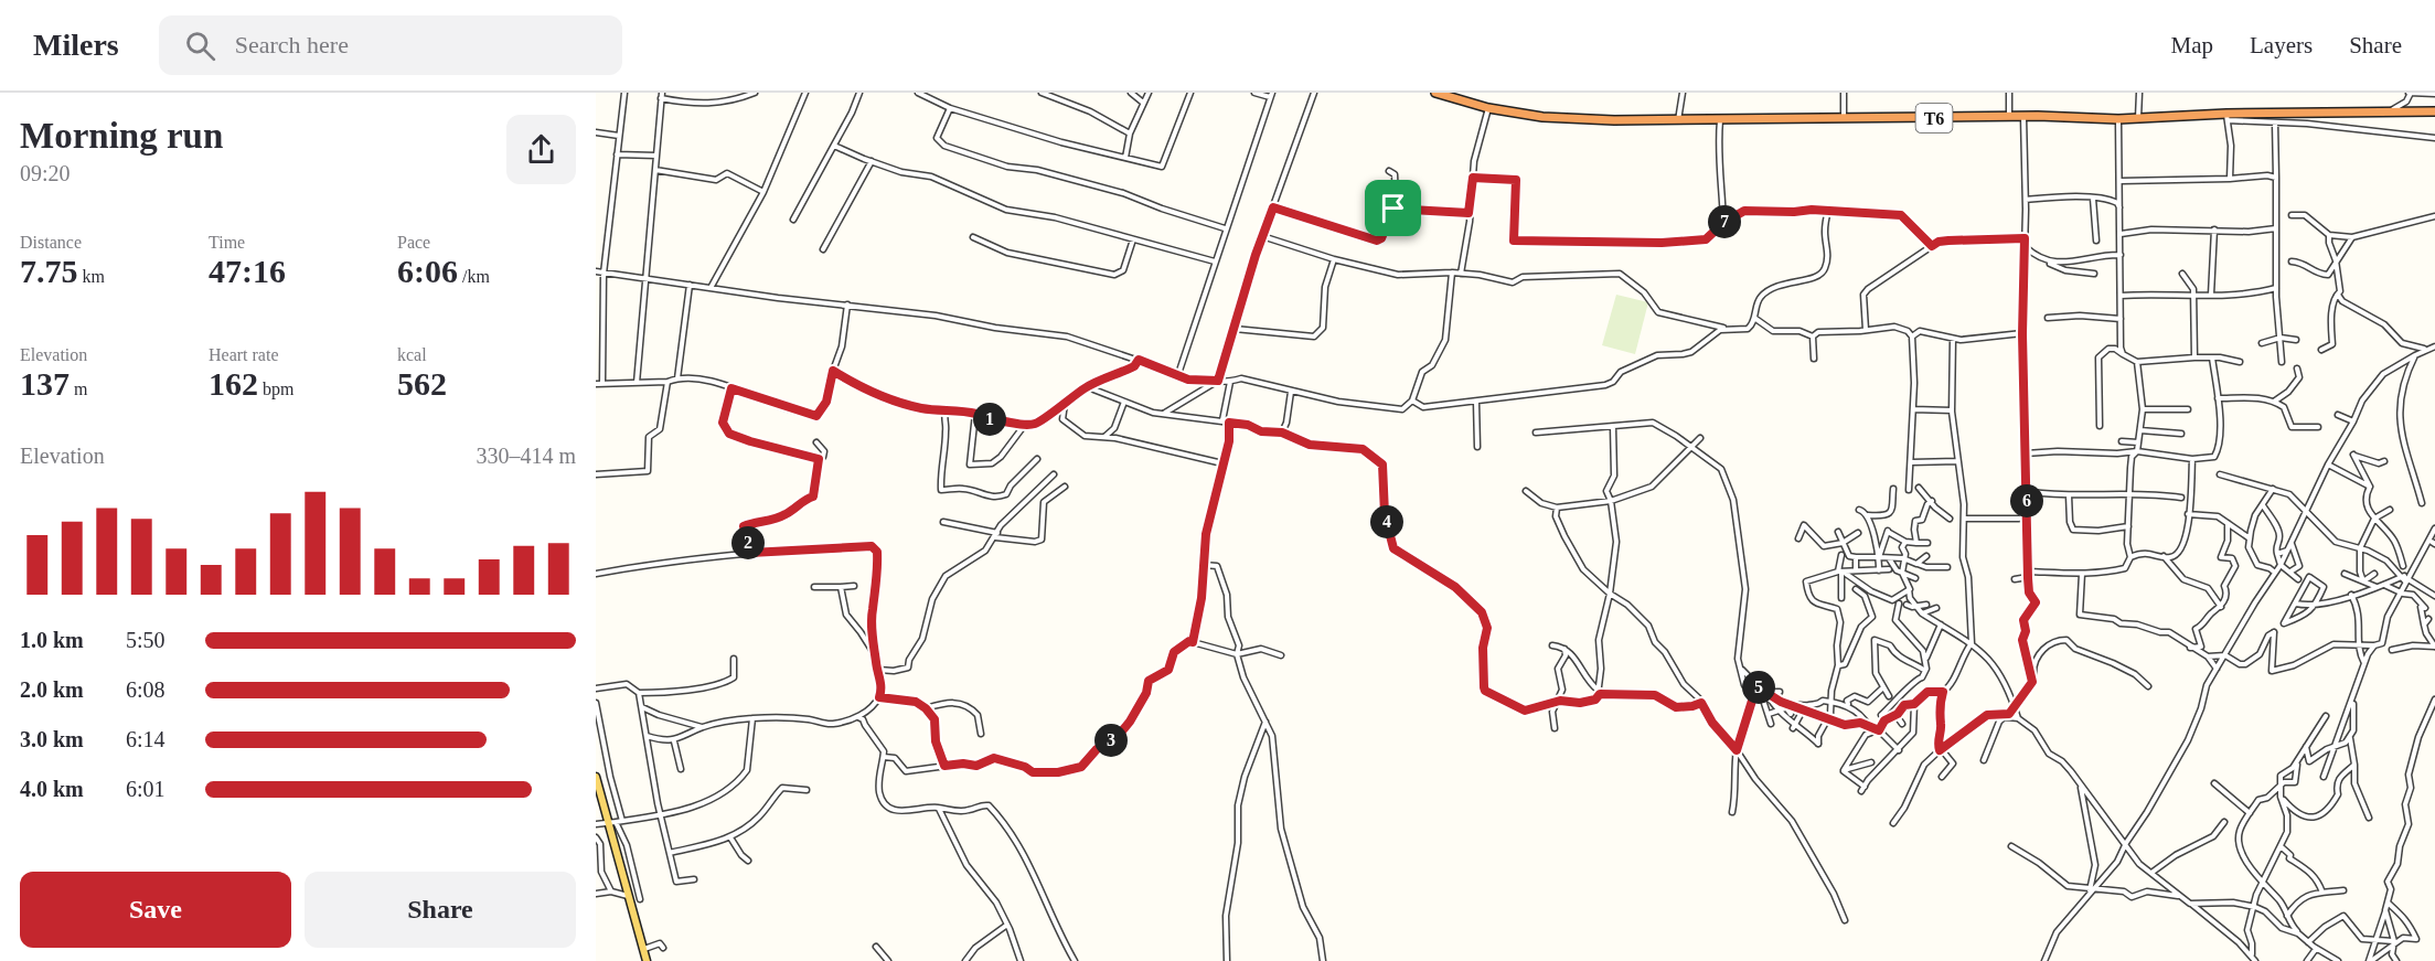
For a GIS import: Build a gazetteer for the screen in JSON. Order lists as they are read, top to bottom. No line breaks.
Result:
{"streets":{"highway":["T6"]},"page":{"header":"Milers","search":"Search here","nav":["Map","Layers","Share"],"heading":["Morning run","09:20"],"stats":[["Distance","7.75 km"],["Time","47:16"],["Pace","6:06 /km"],["Elevation","137 m"],["Heart rate","162 bpm"],["kcal","562"]],"pins":["7","1","6","4","2","5","3"],"chart":["Elevation","330–414 m"],"list":[{"name":"1.0 km","note":"5:50"},{"name":"2.0 km","note":"6:08"},{"name":"3.0 km","note":"6:14"},{"name":"4.0 km","note":"6:01"}],"buttons":["Save","Share"]}}
